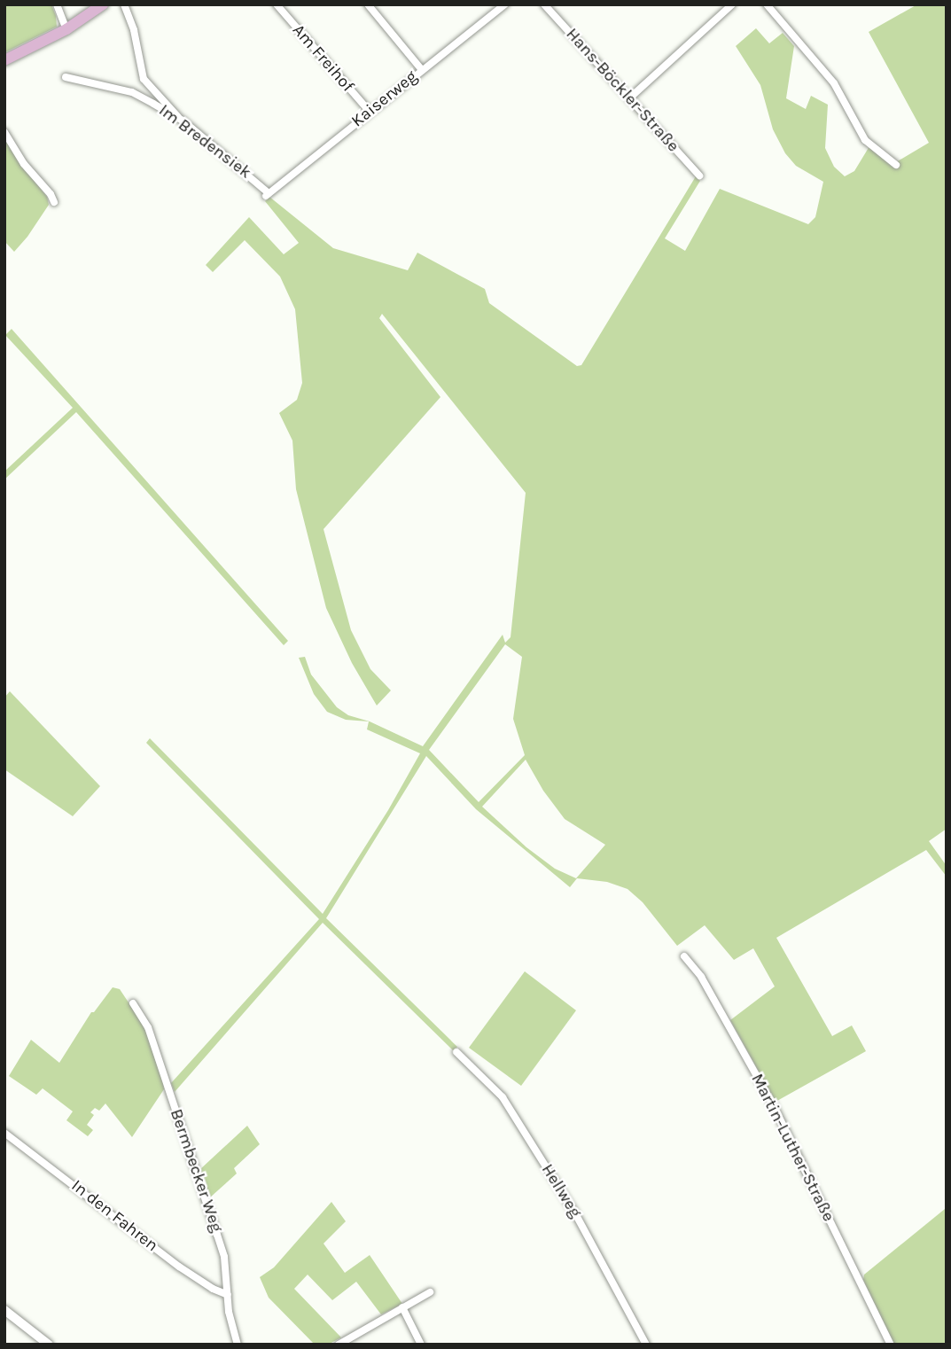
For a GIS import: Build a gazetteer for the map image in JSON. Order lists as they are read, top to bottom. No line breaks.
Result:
{"streets":{"street":["Am Freihof","Hans-Böckler-Straße","Kaiserweg","Im Bredensiek","Martin-Luther-Straße","Bermbecker Weg","Hellweg","In den Fahren"]},"crossings":[["Am Freihof","Kaiserweg"],["Kaiserweg","Im Bredensiek"],["Bermbecker Weg","In den Fahren"]]}
